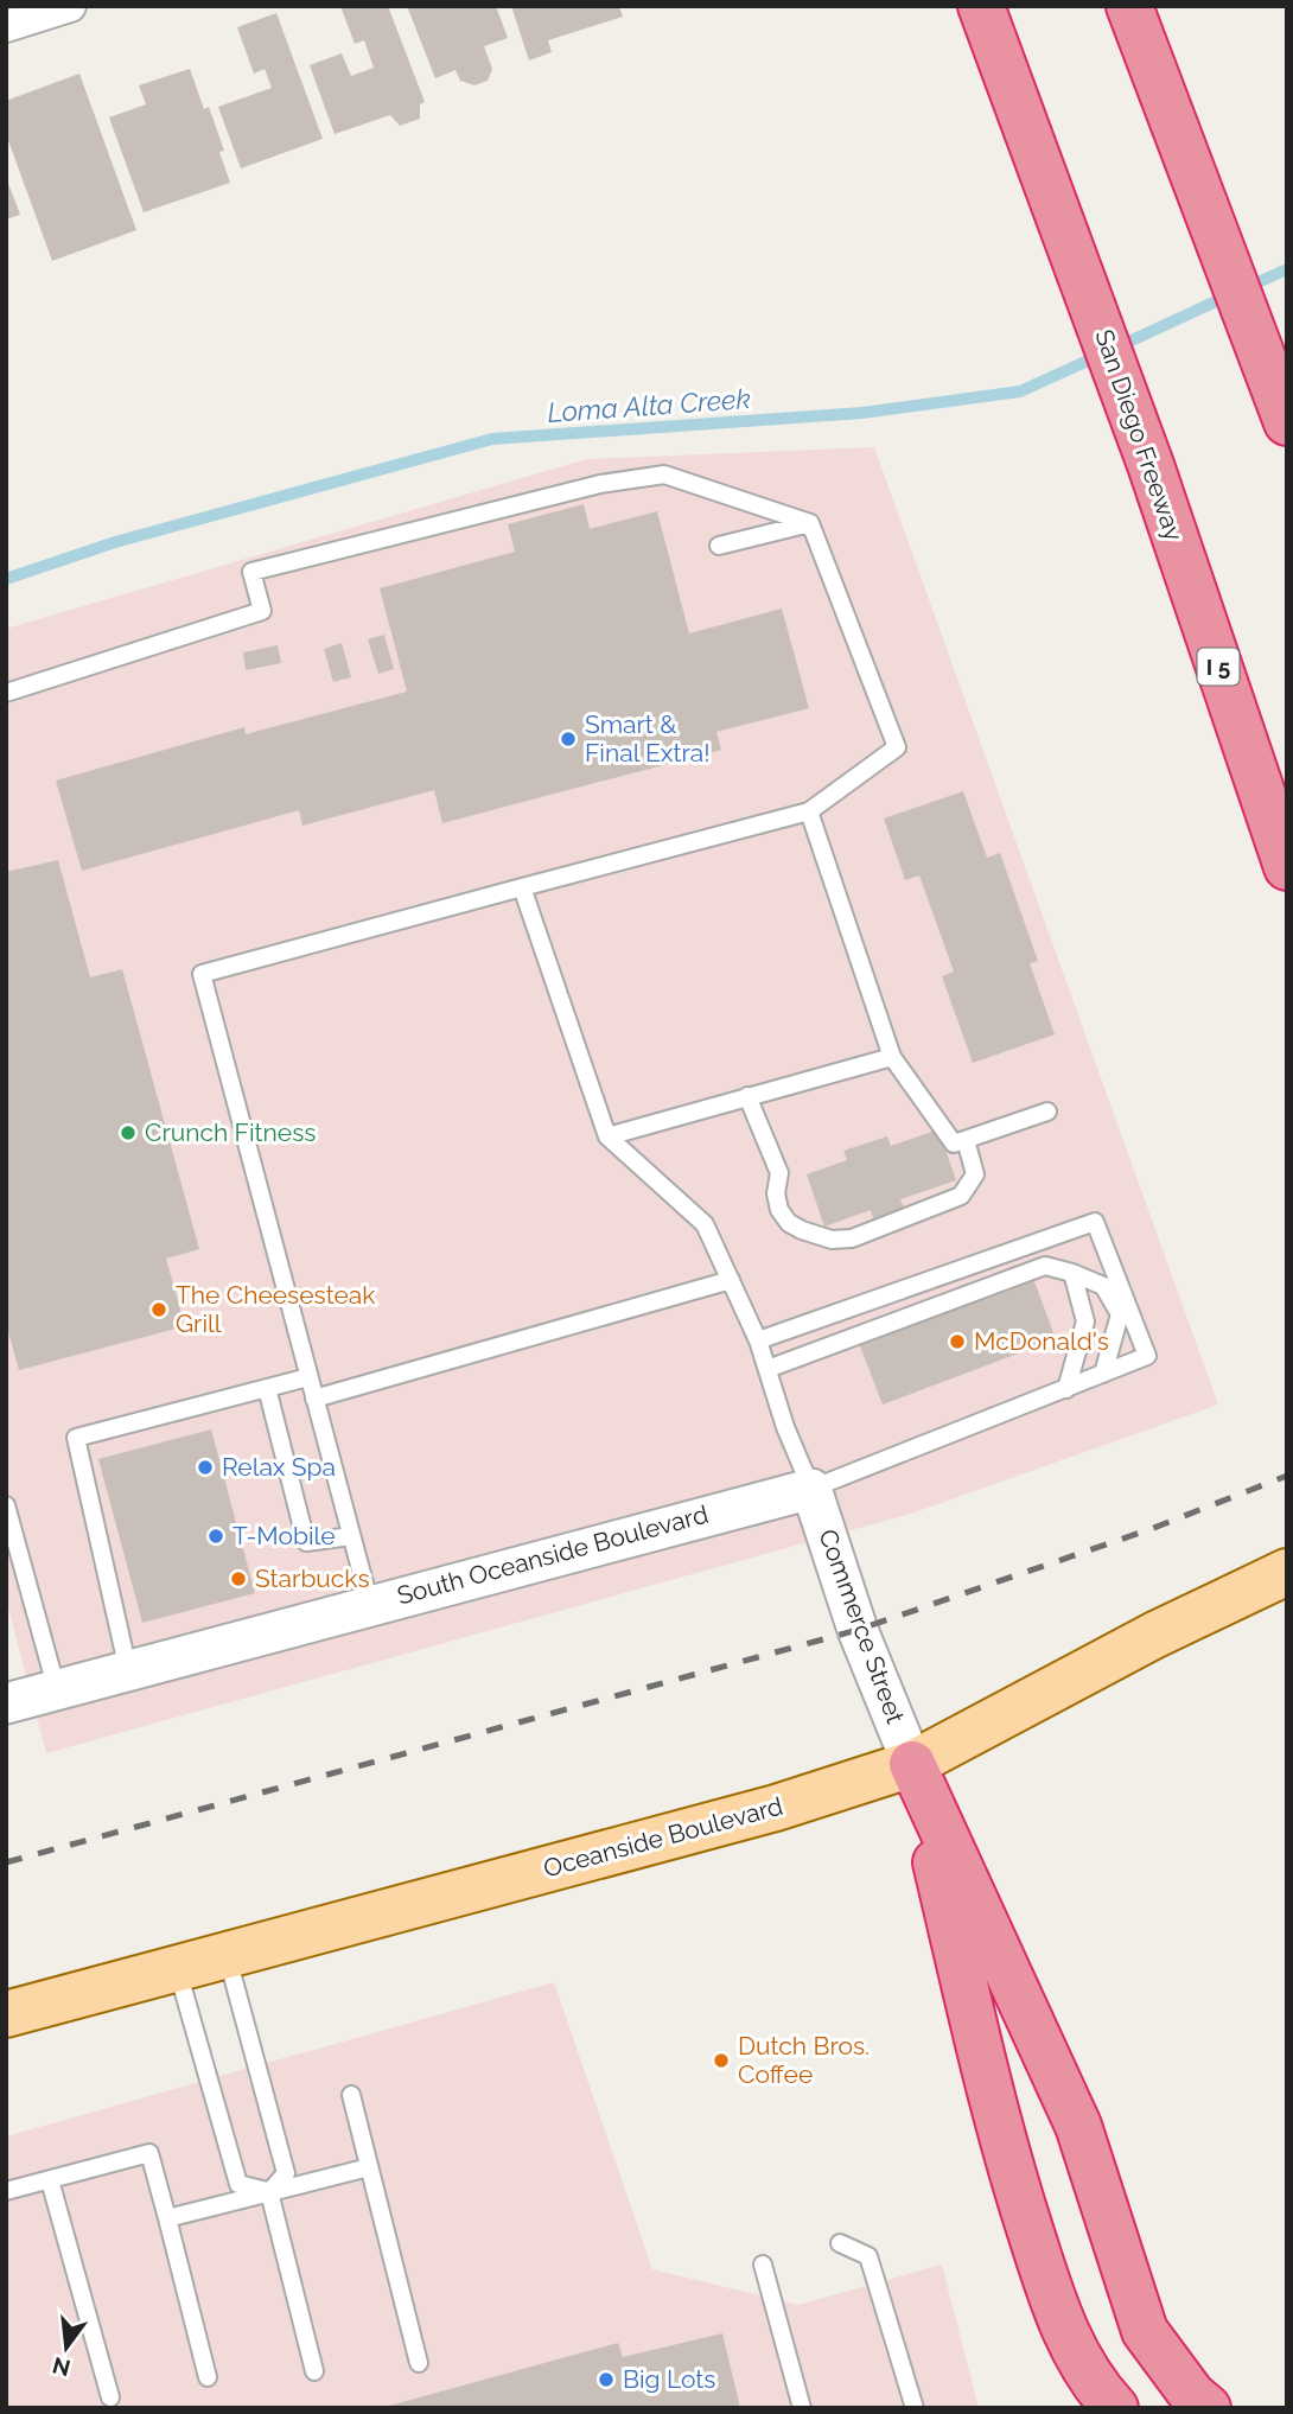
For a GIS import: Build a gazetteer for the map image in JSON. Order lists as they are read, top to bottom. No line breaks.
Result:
{"streets":{"highway":["San Diego Freeway","I 5"],"main road":["Oceanside Boulevard"],"street":["South Oceanside Boulevard","Commerce Street"]},"crossings":[["South Oceanside Boulevard","Commerce Street"],["Commerce Street","Oceanside Boulevard"]],"water":["Loma Alta Creek"],"places":["Smart & Final Extra!","Crunch Fitness","The Cheesesteak Grill","McDonald's","Relax Spa","T-Mobile","Starbucks","Dutch Bros. Coffee","Big Lots"],"north":"bottom"}
